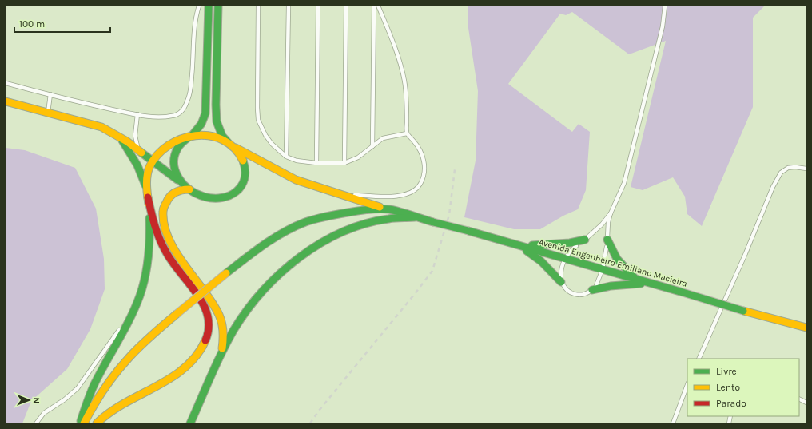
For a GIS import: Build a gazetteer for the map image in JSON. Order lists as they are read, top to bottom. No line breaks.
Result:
{"streets":{"main road":["Avenida Engenheiro Emiliano Macieira"]},"legend":["Livre","Lento","Parado"],"scale_bar":"100 m","north":"right"}
